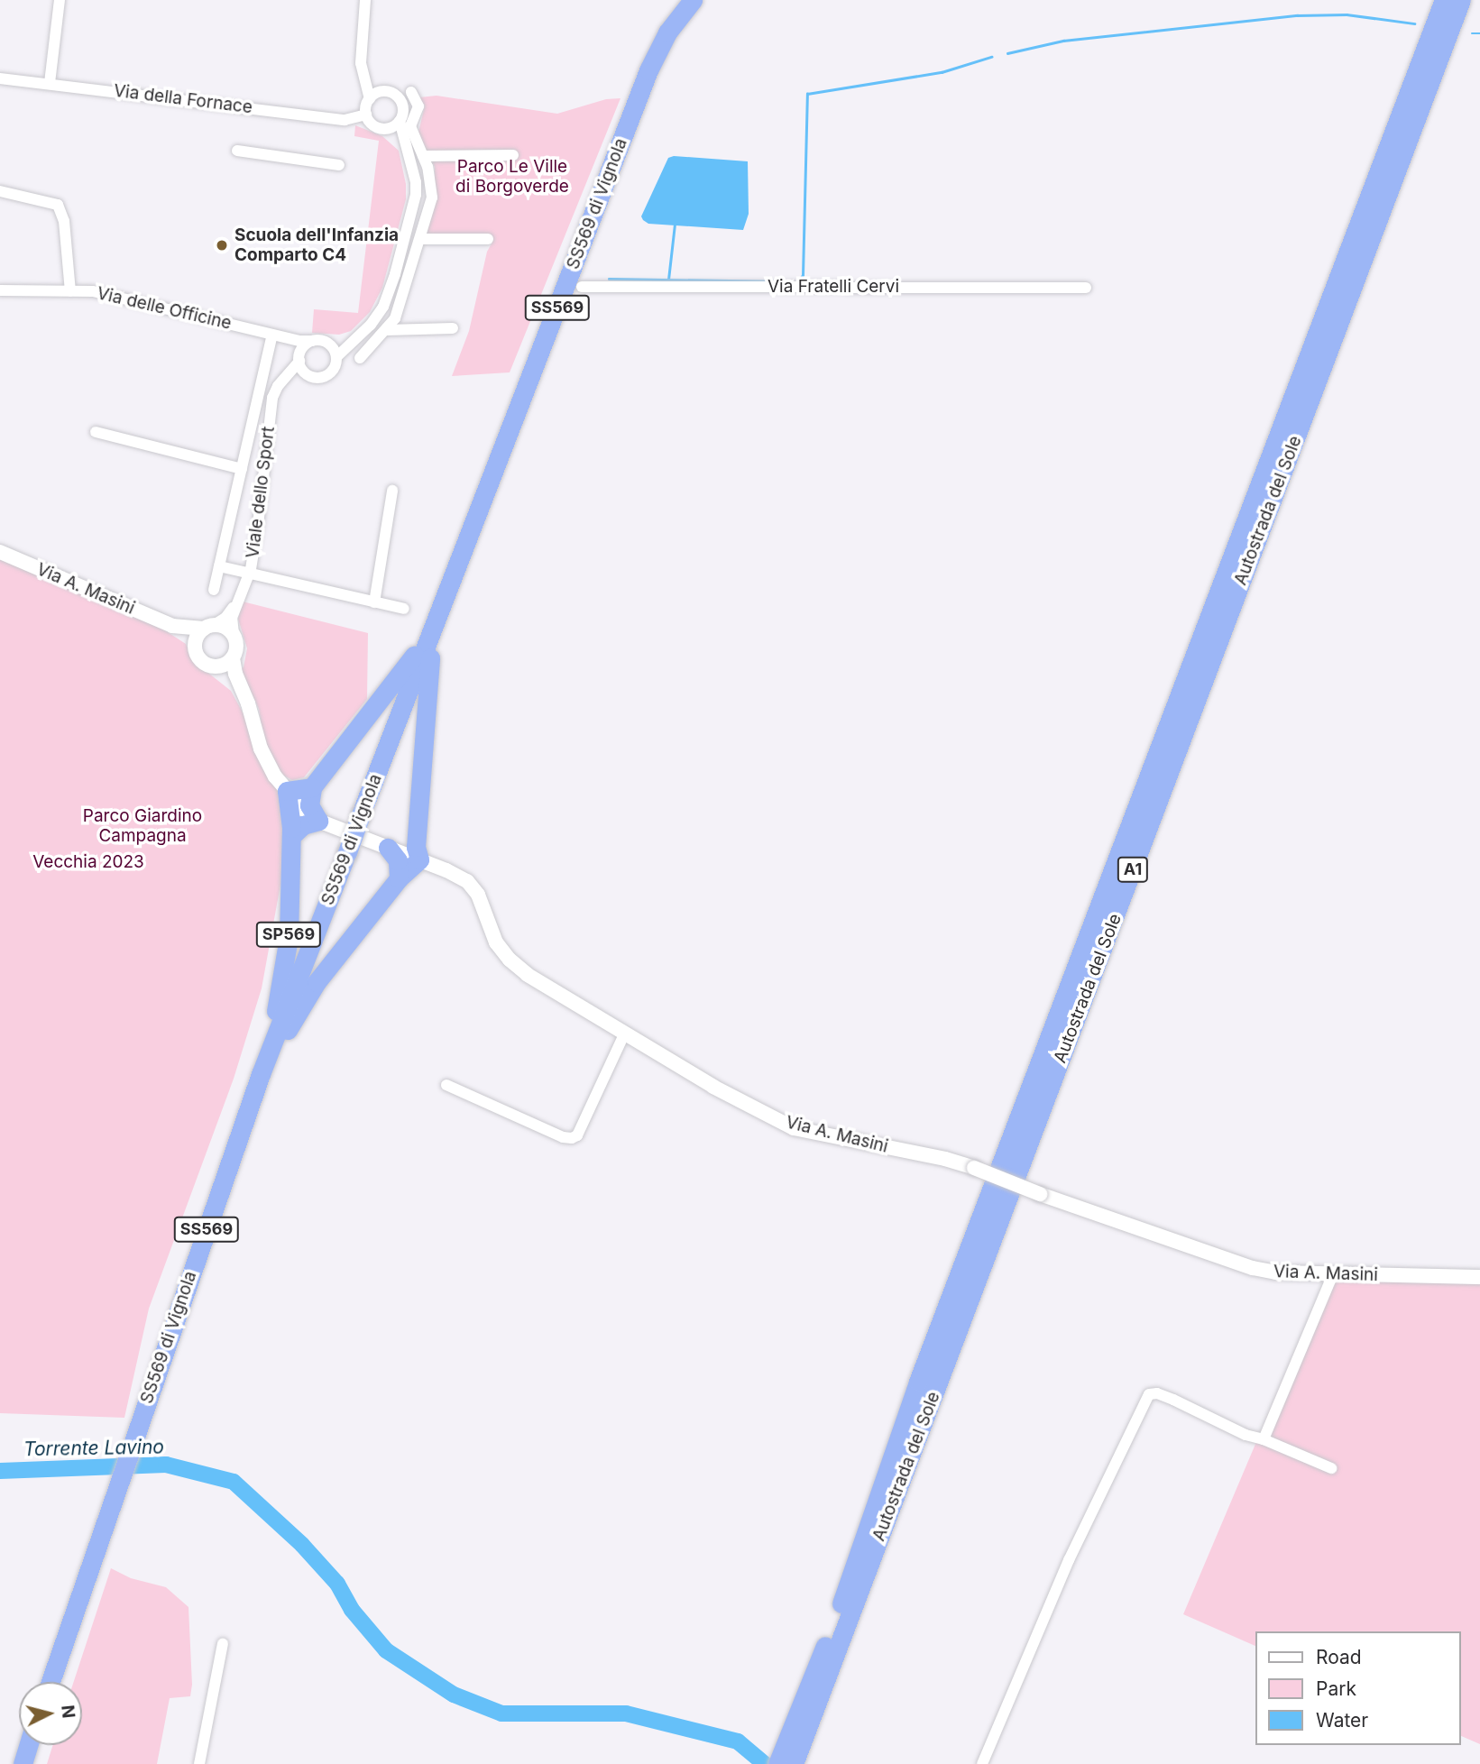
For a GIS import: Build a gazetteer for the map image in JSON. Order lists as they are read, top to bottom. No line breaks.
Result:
{"streets":{"highway":["SS569 di Vignola","SS569","Autostrada del Sole","A1","SP569"],"street":["Via della Fornace","Via Fratelli Cervi","Via delle Officine","Viale dello Sport","Via A. Masini"]},"crossings":[["SS569 di Vignola","SP569"],["Via delle Officine","Viale dello Sport"],["Viale dello Sport","Via A. Masini"],["Via A. Masini","SP569"]],"water":["Torrente Lavino"],"parks":["Parco Le Ville di Borgoverde","Parco Giardino Campagna","Vecchia 2023"],"places":["Scuola dell'Infanzia Comparto C4"],"legend":["Road","Park","Water"],"north":"right"}
